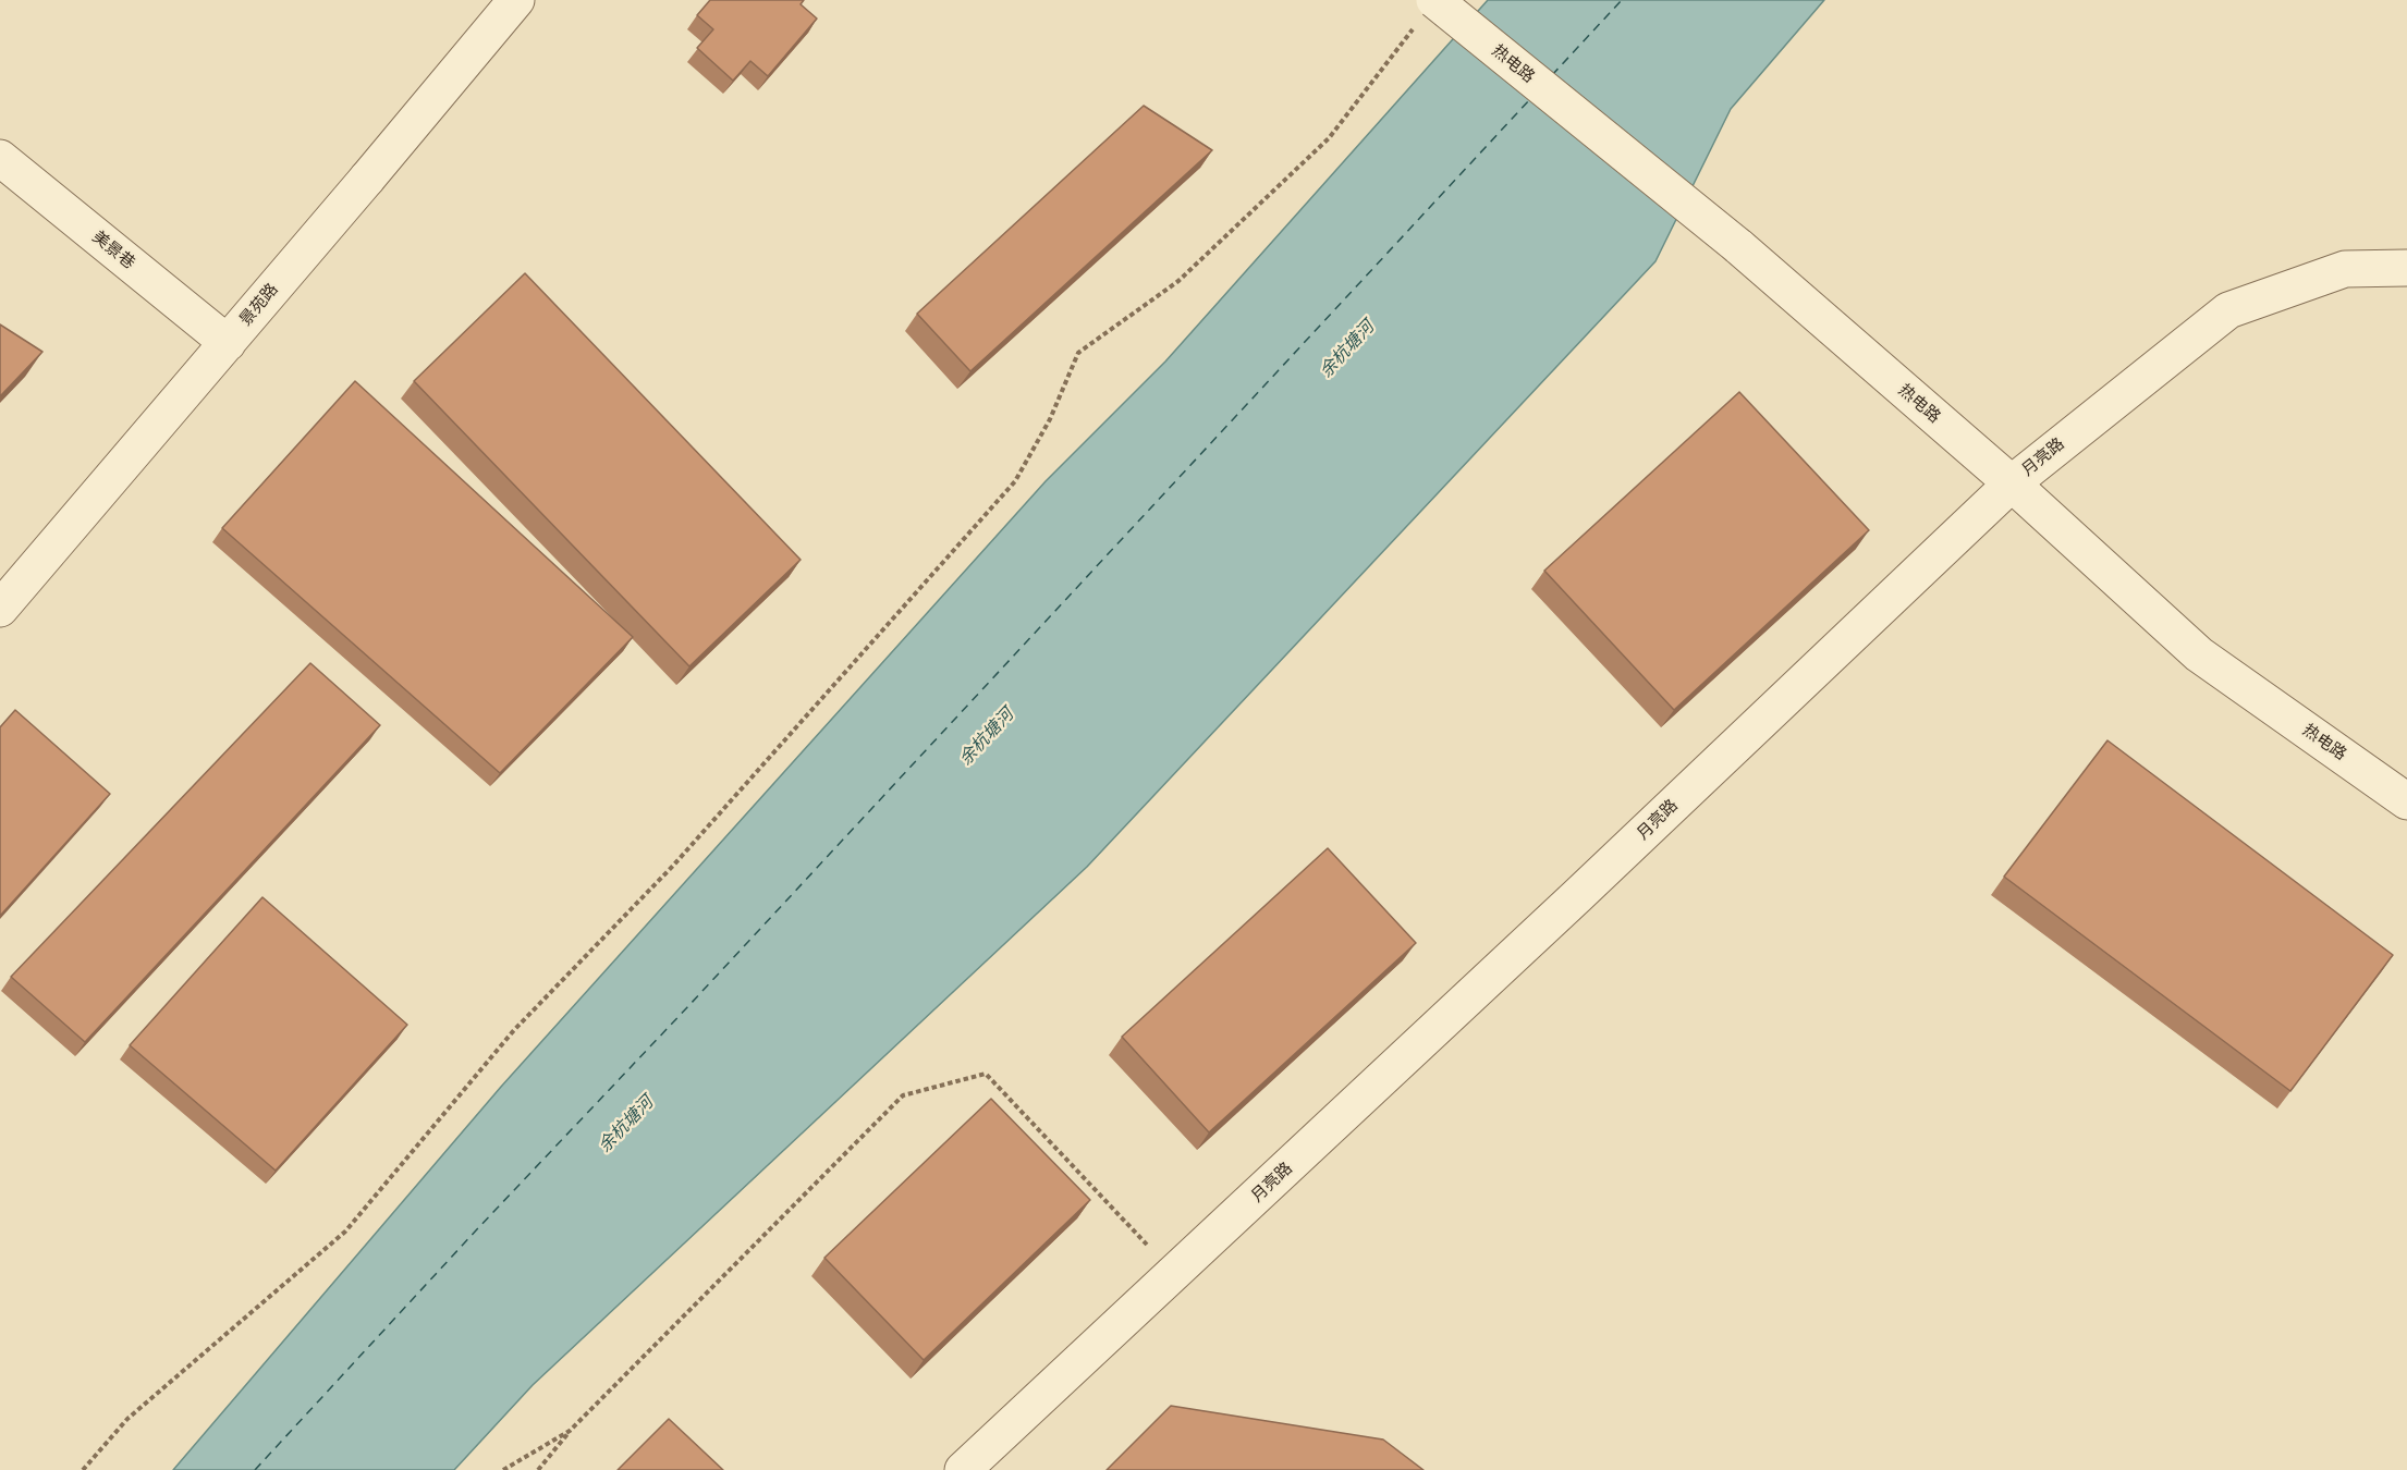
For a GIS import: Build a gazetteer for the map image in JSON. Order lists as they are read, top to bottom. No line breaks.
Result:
{"streets":{"street":["热电路","美景巷","景苑路","月亮路"]},"crossings":[["热电路","月亮路"],["美景巷","景苑路"]],"water":["余杭塘河"]}
